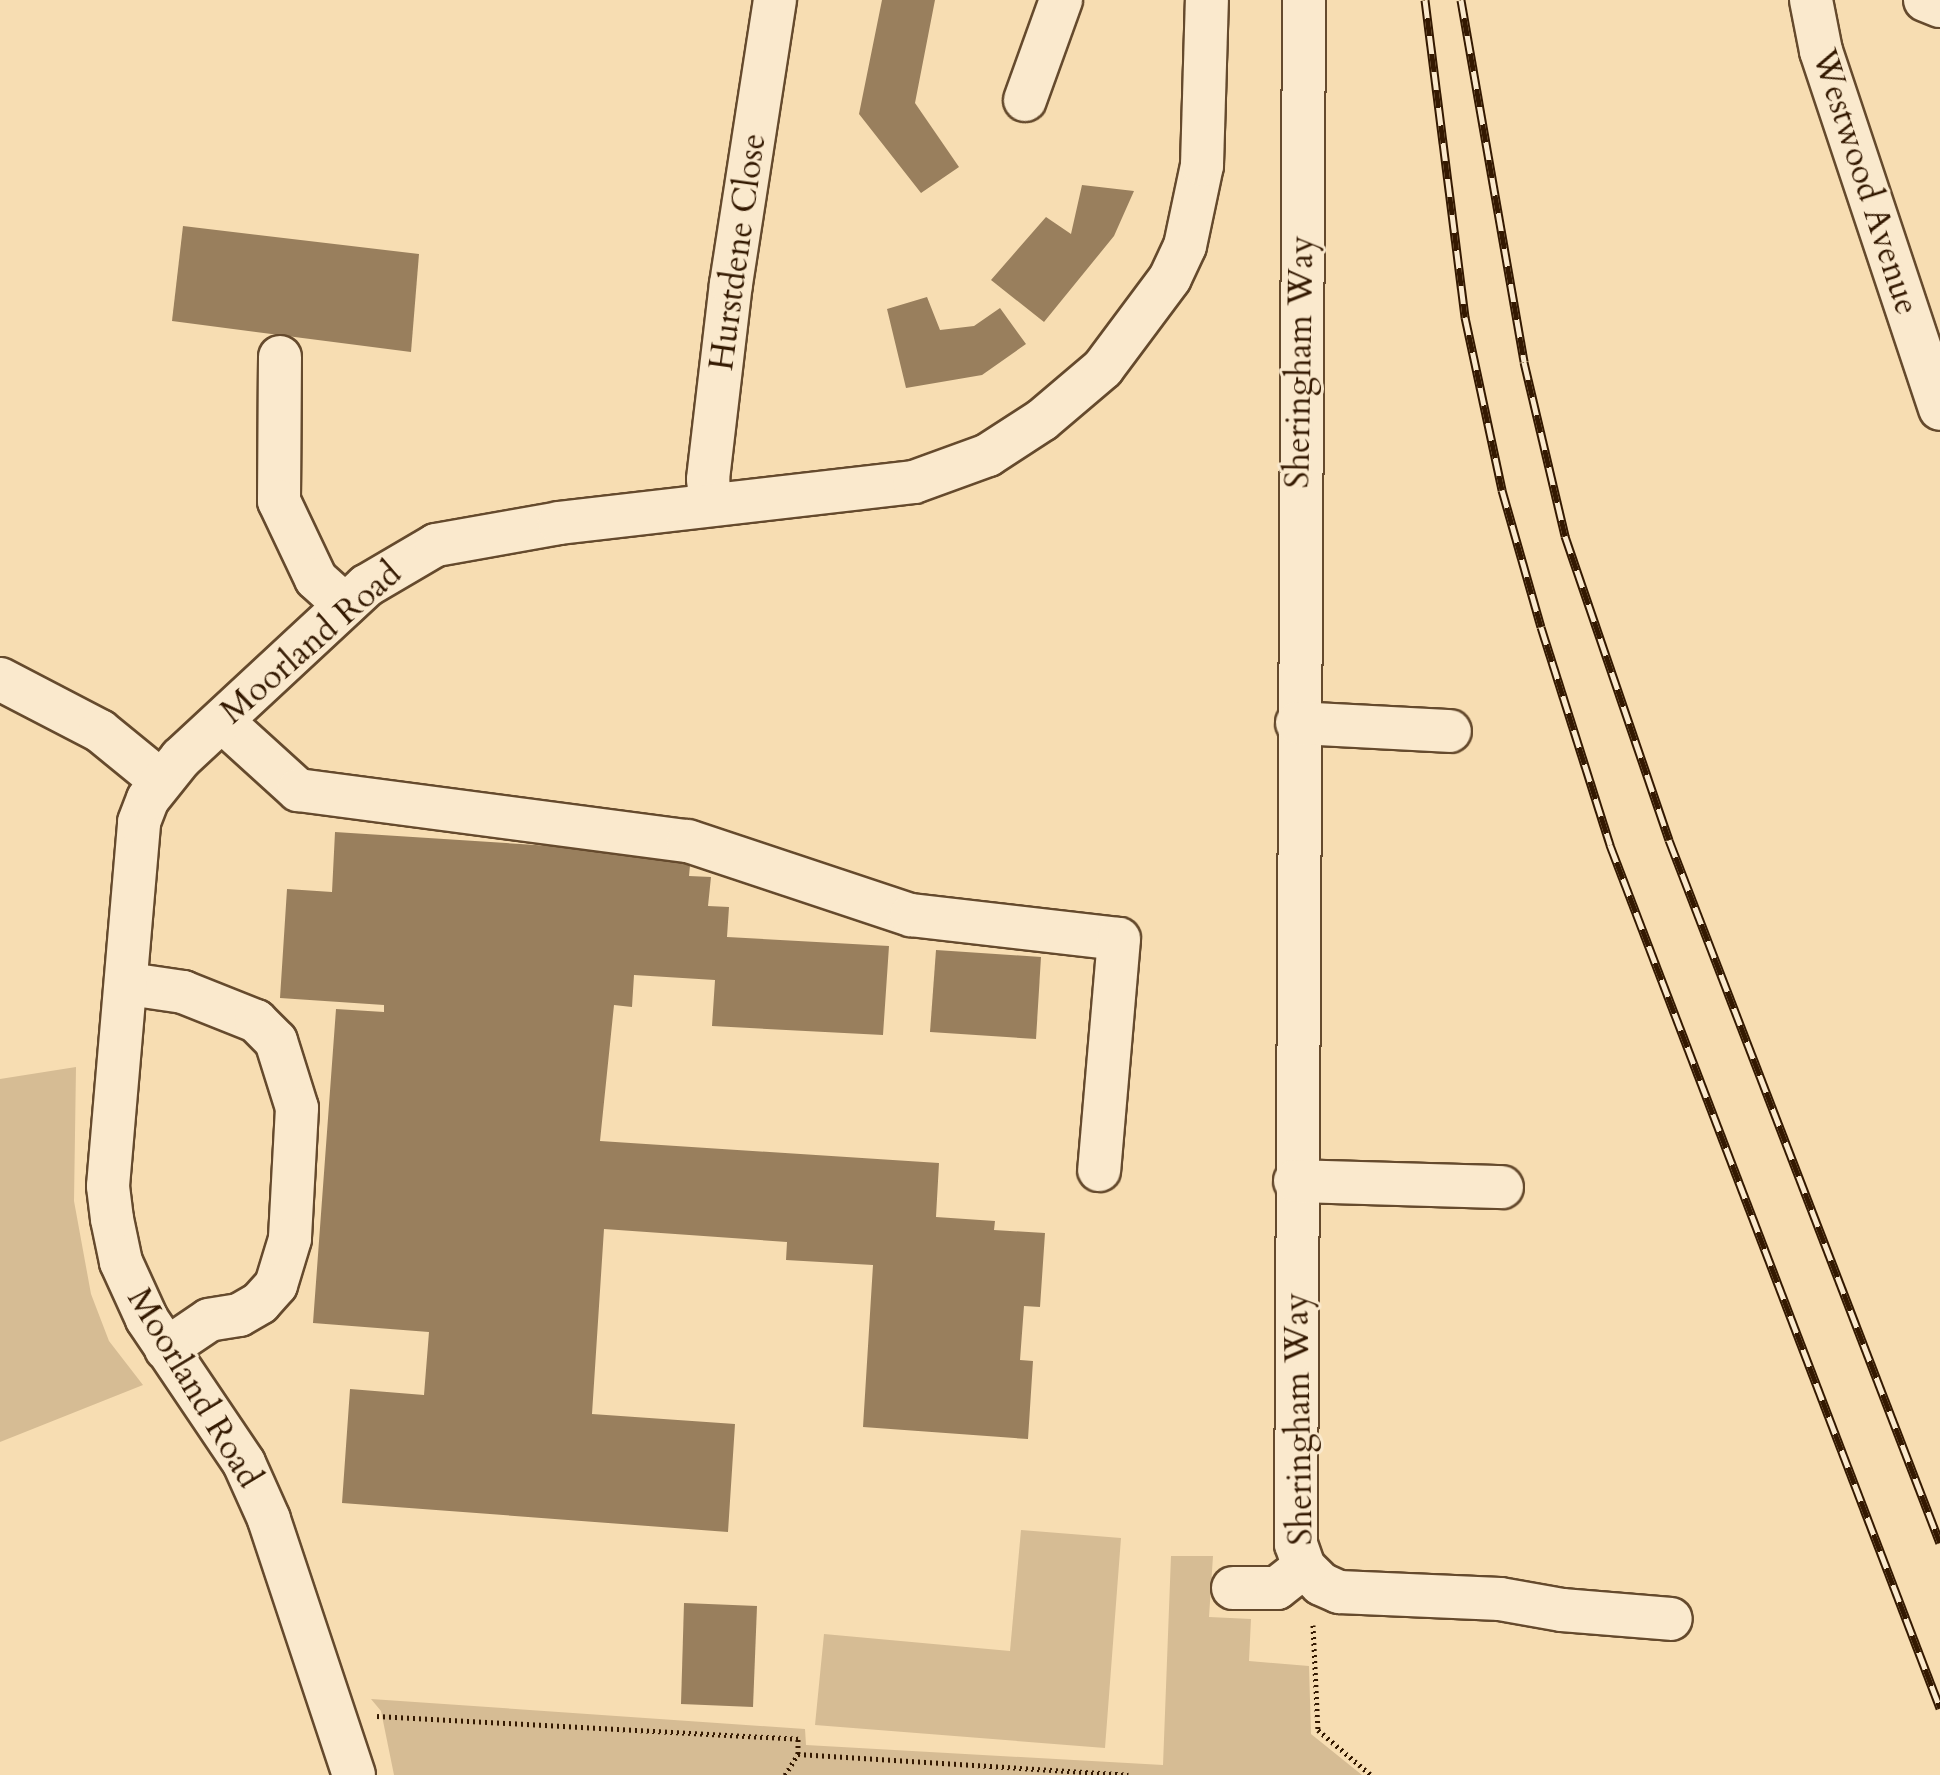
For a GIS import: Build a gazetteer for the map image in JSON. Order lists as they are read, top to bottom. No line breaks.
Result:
{"streets":{"street":["Westwood Avenue","Hurstdene Close","Sheringham Way","Moorland Road"]},"crossings":[["Hurstdene Close","Moorland Road"]]}
